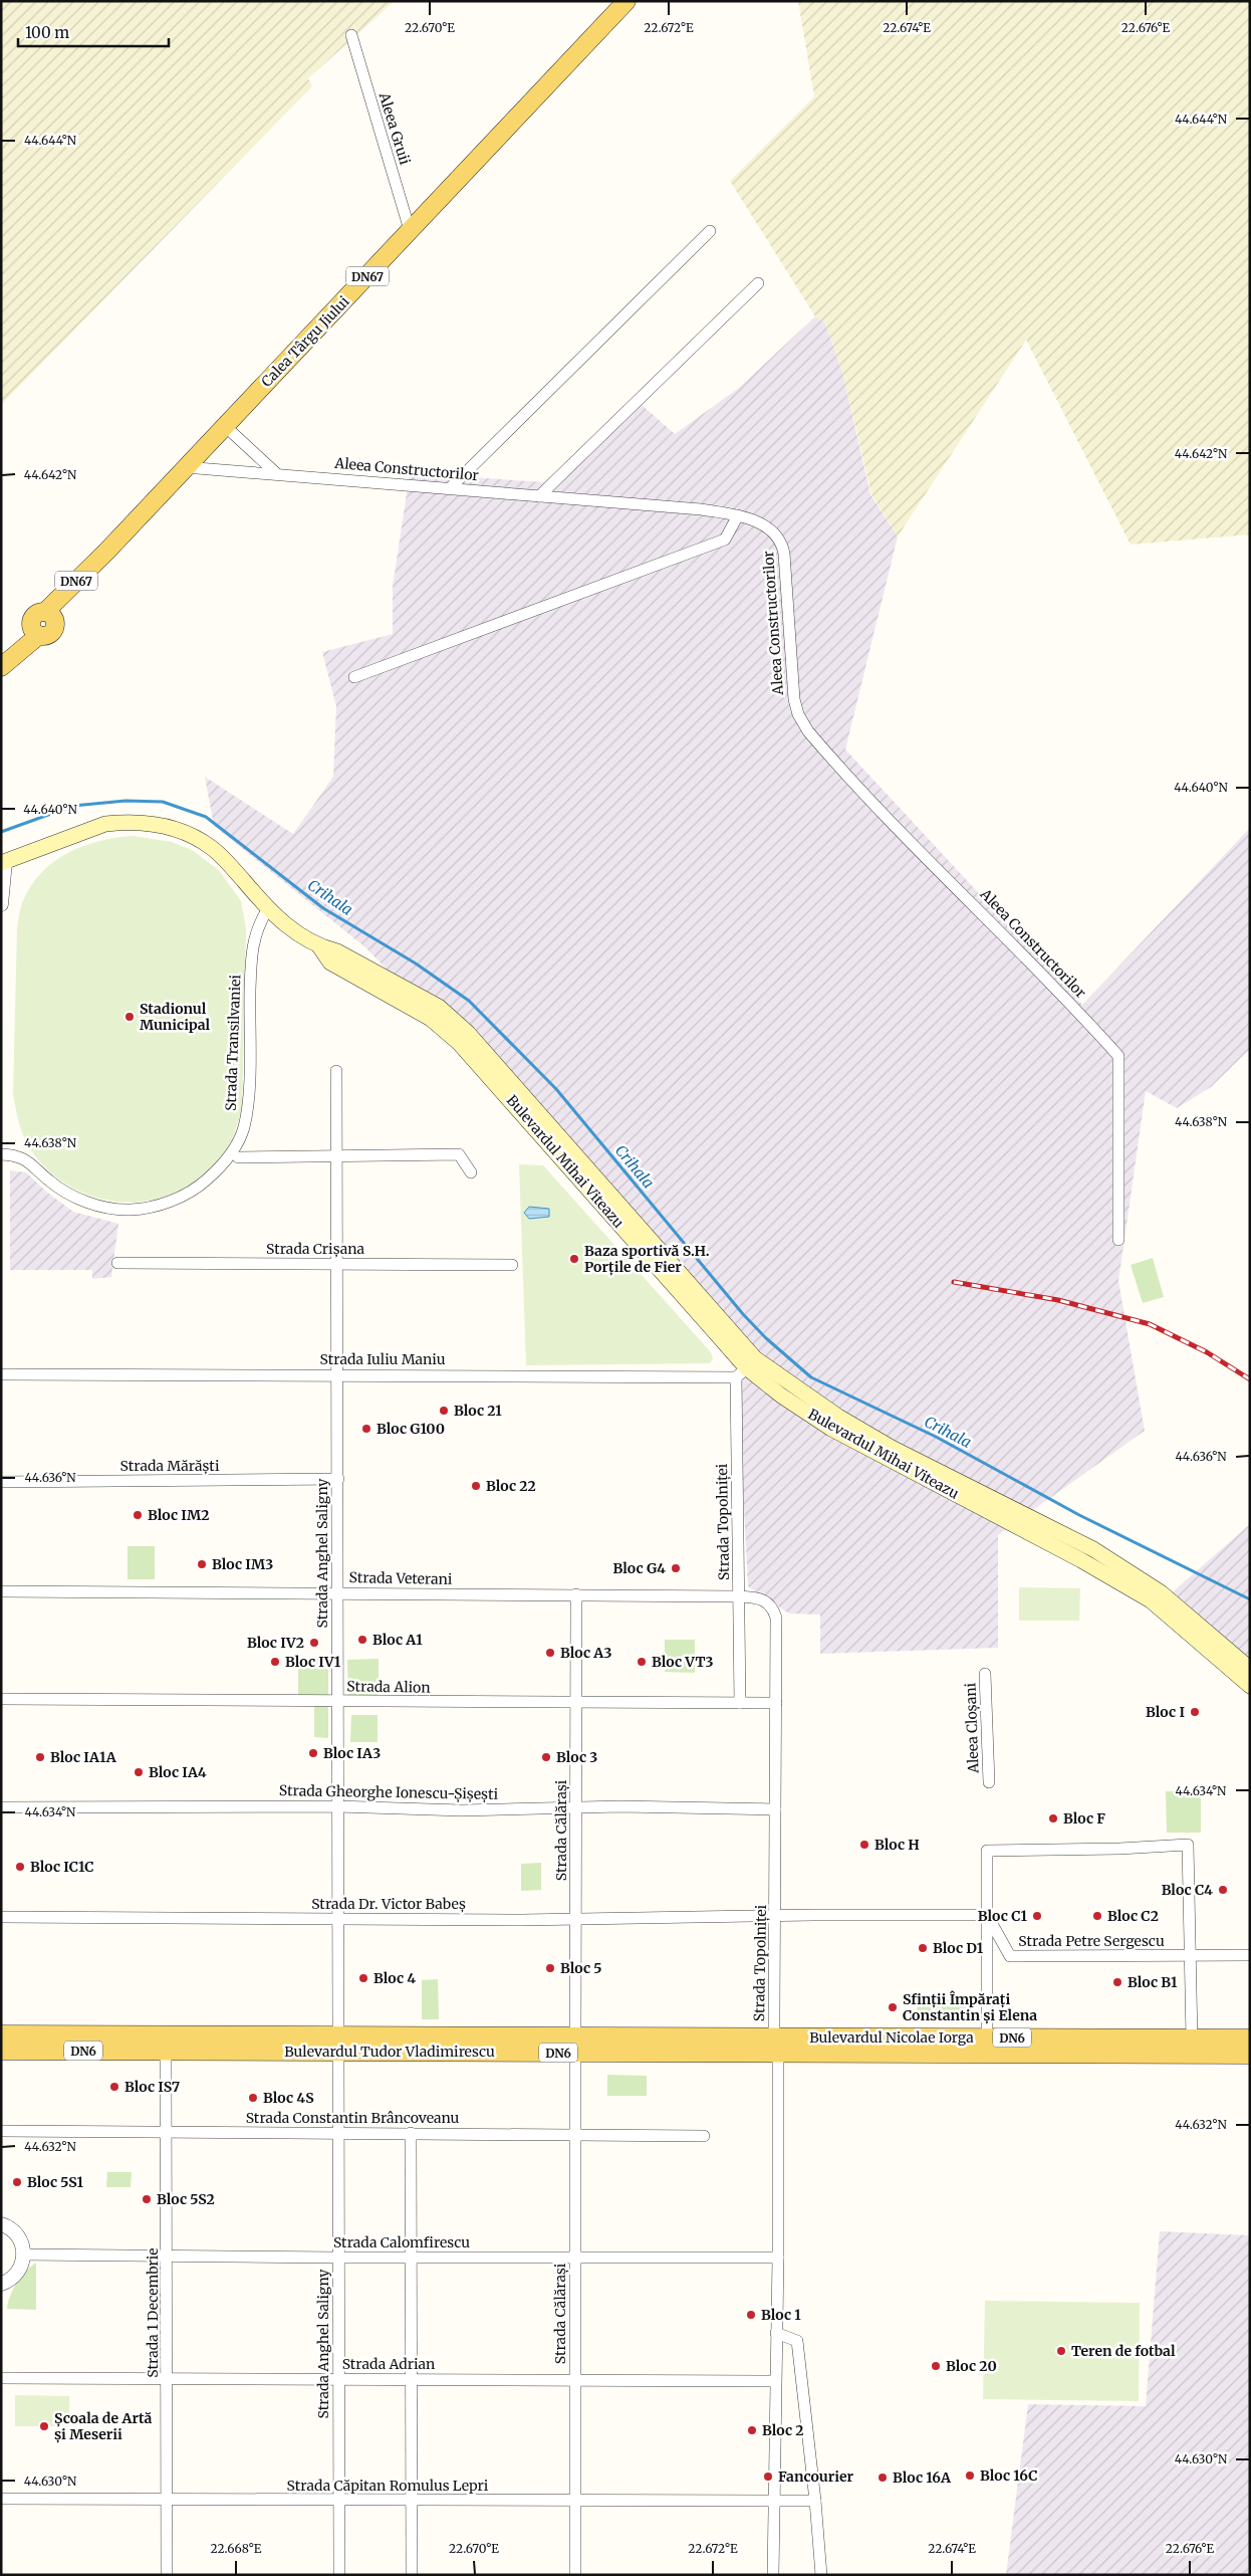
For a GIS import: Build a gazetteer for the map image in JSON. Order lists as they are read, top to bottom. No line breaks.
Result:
{"streets":{"main road":["DN67","Calea Târgu Jiului","Bulevardul Mihai Viteazu","Bulevardul Nicolae Iorga","DN6","Bulevardul Tudor Vladimirescu"],"street":["Aleea Gruii","Aleea Constructorilor","Strada Transilvaniei","Strada Crișana","Strada Iuliu Maniu","Strada Mărăști","Strada Topolniței","Strada Anghel Saligny","Strada Veterani","Strada Alion","Aleea Cloșani","Strada Gheorghe Ionescu-Șișești","Strada Călărași","Strada Dr. Victor Babeș","Strada Petre Sergescu","Strada Constantin Brâncoveanu","Strada Calomfirescu","Strada 1 Decembrie","Strada Adrian","Strada Căpitan Romulus Lepri"]},"crossings":[["Aleea Gruii","Calea Târgu Jiului"],["Calea Târgu Jiului","Aleea Constructorilor"],["Strada Transilvaniei","Bulevardul Mihai Viteazu"],["Bulevardul Mihai Viteazu","Strada Iuliu Maniu"],["Bulevardul Mihai Viteazu","Strada Topolniței"],["Strada Crișana","Strada Anghel Saligny"],["Strada Iuliu Maniu","Strada Topolniței"],["Strada Iuliu Maniu","Strada Anghel Saligny"],["Strada Mărăști","Strada Anghel Saligny"],["Strada Topolniței","Strada Veterani"],["Strada Topolniței","Strada Alion"],["Strada Topolniței","Strada Gheorghe Ionescu-Șișești"],["Strada Topolniței","Strada Dr. Victor Babeș"],["Strada Topolniței","Bulevardul Nicolae Iorga"],["Strada Topolniței","Bulevardul Tudor Vladimirescu"],["Strada Topolniței","Strada Calomfirescu"],["Strada Topolniței","Strada Adrian"],["Strada Topolniței","Strada Căpitan Romulus Lepri"],["Strada Anghel Saligny","Strada Veterani"],["Strada Anghel Saligny","Strada Alion"],["Strada Anghel Saligny","Strada Gheorghe Ionescu-Șișești"],["Strada Anghel Saligny","Strada Dr. Victor Babeș"],["Strada Anghel Saligny","Bulevardul Tudor Vladimirescu"],["Strada Anghel Saligny","Strada Constantin Brâncoveanu"],["Strada Anghel Saligny","Strada Calomfirescu"],["Strada Anghel Saligny","Strada Adrian"],["Strada Anghel Saligny","Strada Căpitan Romulus Lepri"],["Strada Veterani","Strada Călărași"],["Strada Alion","Strada Călărași"],["Strada Gheorghe Ionescu-Șișești","Strada Călărași"],["Strada Călărași","Strada Dr. Victor Babeș"],["Strada Călărași","Bulevardul Tudor Vladimirescu"],["Strada Călărași","Strada Constantin Brâncoveanu"],["Strada Călărași","Strada Calomfirescu"],["Strada Călărași","Strada Adrian"],["Strada Călărași","Strada Căpitan Romulus Lepri"],["Bulevardul Nicolae Iorga","Bulevardul Tudor Vladimirescu"],["Bulevardul Tudor Vladimirescu","Strada 1 Decembrie"],["Strada Constantin Brâncoveanu","Strada 1 Decembrie"],["Strada Calomfirescu","Strada 1 Decembrie"],["Strada 1 Decembrie","Strada Adrian"],["Strada 1 Decembrie","Strada Căpitan Romulus Lepri"]],"water":["Crihala"],"places":["Stadionul Municipal","Baza sportivă S.H. Porțile de Fier","Bloc 21","Bloc G100","Bloc 22","Bloc IM2","Bloc IM3","Bloc G4","Bloc A1","Bloc IV2","Bloc A3","Bloc IV1","Bloc VT3","Bloc I","Bloc IA3","Bloc IA1A","Bloc 3","Bloc IA4","Bloc F","Bloc H","Bloc IC1C","Bloc C4","Bloc C1","Bloc C2","Bloc D1","Bloc 5","Bloc 4","Bloc B1","Sfinții Împărați Constantin și Elena","Bloc IS7","Bloc 4S","Bloc 5S1","Bloc 5S2","Bloc 1","Teren de fotbal","Bloc 20","Școala de Artă și Meserii","Bloc 2","Bloc 16C","Fancourier","Bloc 16A"],"scale_bar":"100 m","coordinates":["22.670°E","22.672°E","22.674°E","22.676°E","44.644°N","44.642°N","44.640°N","44.638°N","44.636°N","44.634°N","44.632°N","44.630°N","22.668°E"]}
